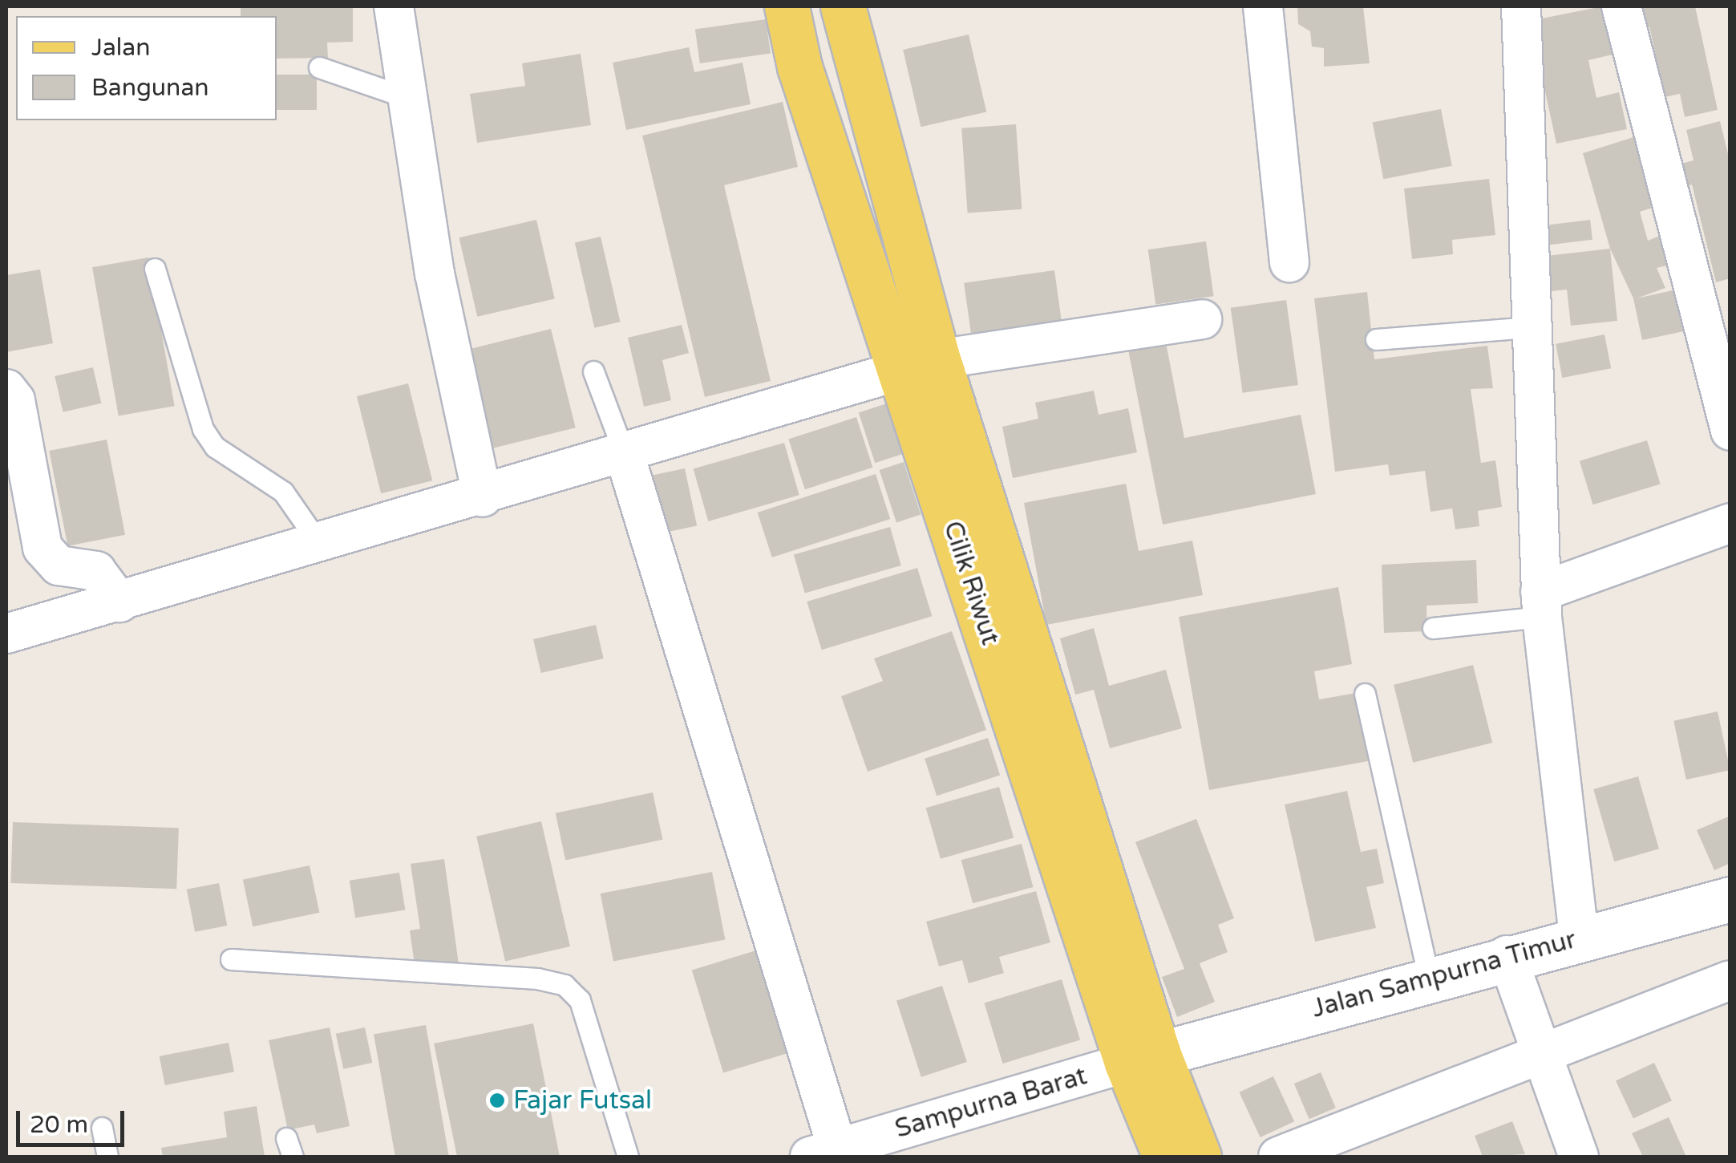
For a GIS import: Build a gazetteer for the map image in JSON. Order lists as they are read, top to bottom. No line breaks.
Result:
{"streets":{"main road":["Cilik Riwut"],"street":["Jalan Sampurna Timur","Sampurna Barat"]},"crossings":[["Cilik Riwut","Jalan Sampurna Timur"],["Cilik Riwut","Sampurna Barat"],["Jalan Sampurna Timur","Sampurna Barat"]],"places":["Fajar Futsal"],"legend":["Jalan","Bangunan"],"scale_bar":"20 m"}
